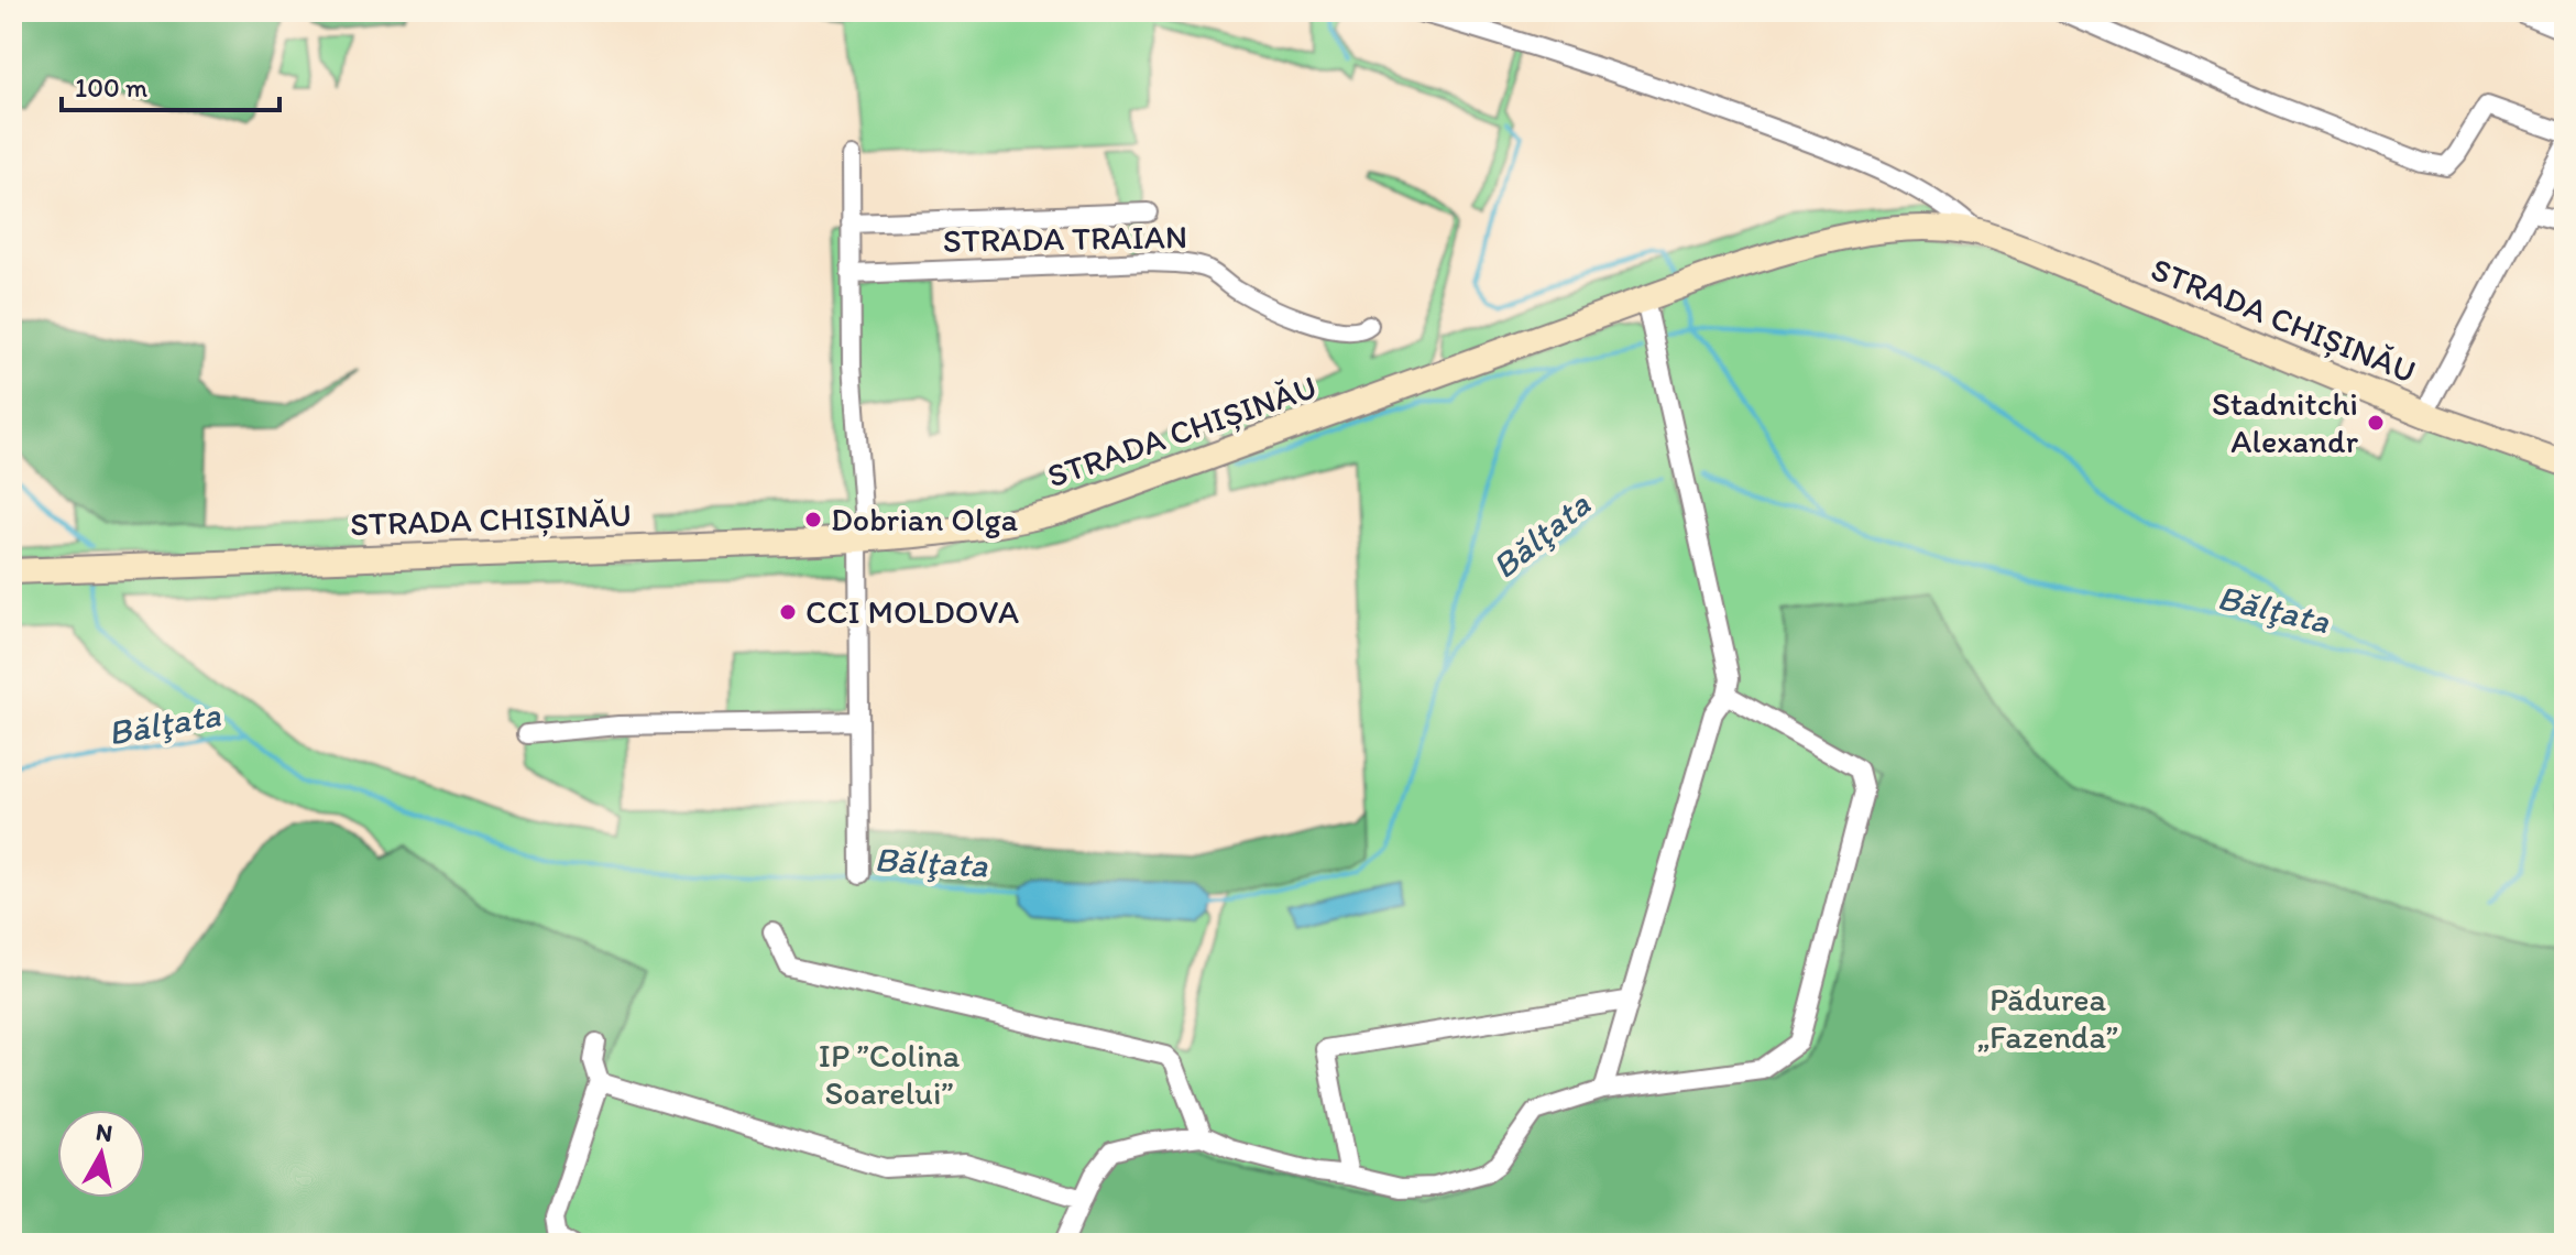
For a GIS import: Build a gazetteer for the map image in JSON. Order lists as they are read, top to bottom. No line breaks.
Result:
{"streets":{"street":["STRADA TRAIAN","STRADA CHIȘINĂU"]},"water":["Bălţata"],"parks":["Pădurea „Fazenda”","IP ”Colina Soarelui”"],"places":["Stadnitchi Alexandr","Dobrian Olga","CCI MOLDOVA"],"scale_bar":"100 m","north":"top"}
